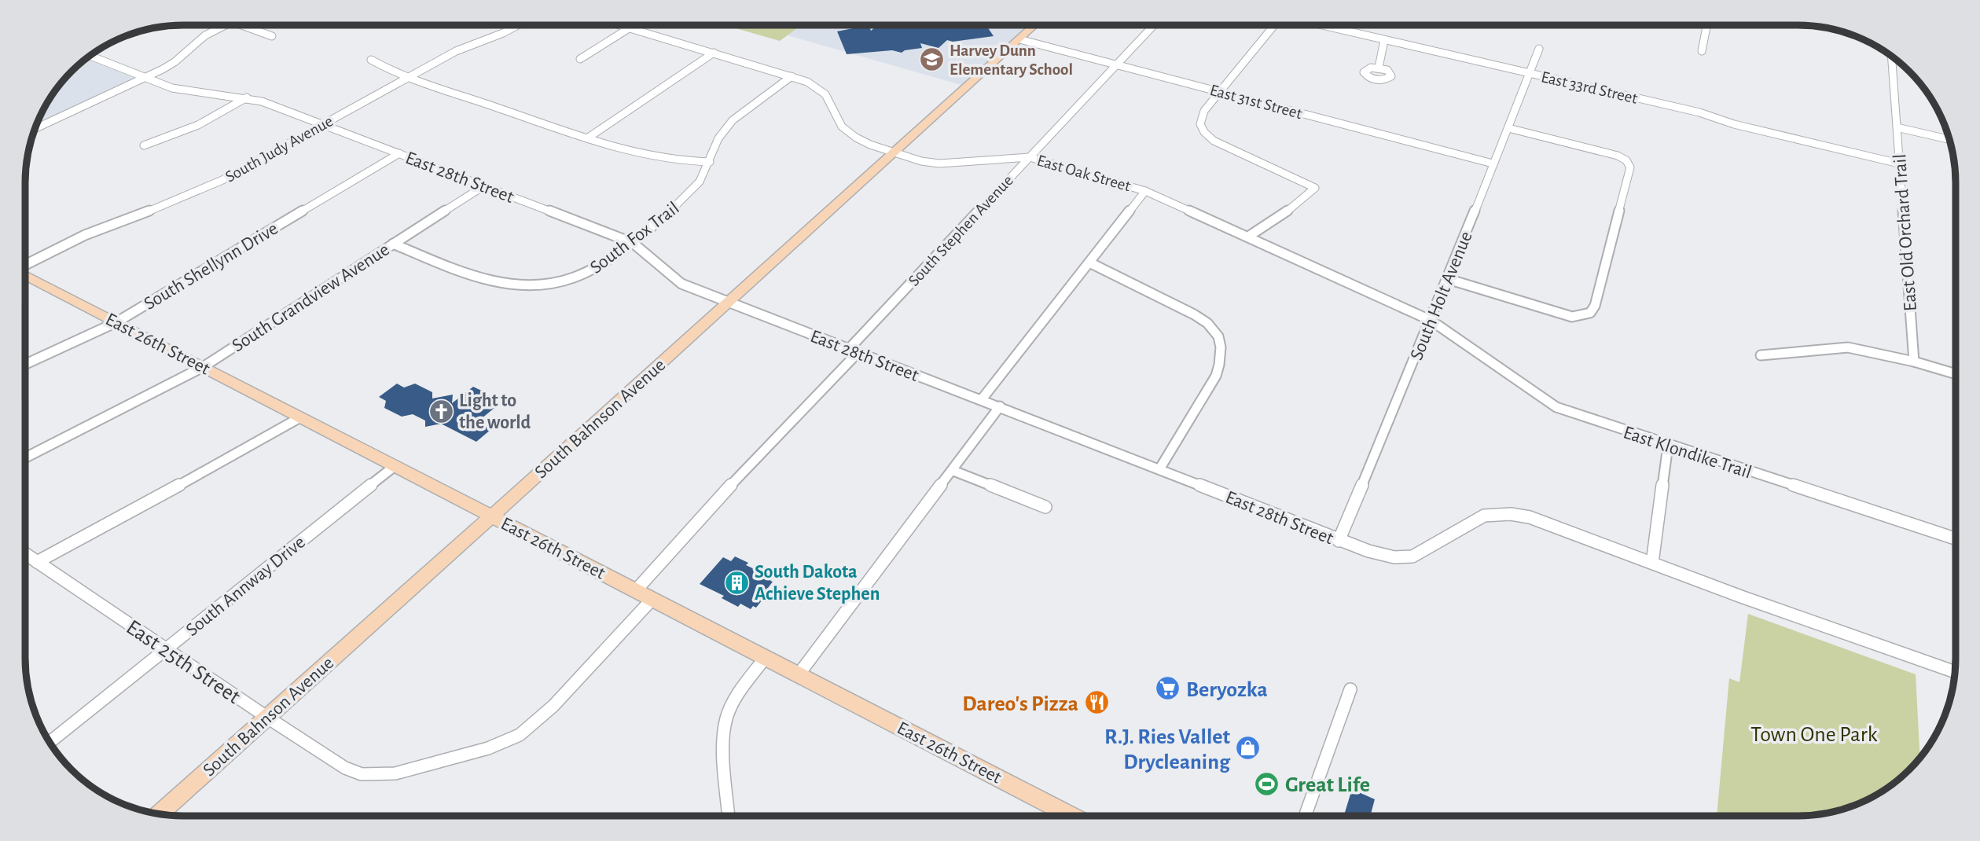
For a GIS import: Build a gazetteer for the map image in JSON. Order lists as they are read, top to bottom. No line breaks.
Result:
{"streets":{"street":["East 33rd Street","East 31st Street","South Judy Avenue","East Oak Street","East 28th Street","South Stephen Avenue","East Old Orchard Trail","South Fox Trail","South Shellynn Drive","South Holt Avenue","South Grandview Avenue","East 26th Street","South Bahnson Avenue","East Klondike Trail","South Annway Drive","East 25th Street"]},"crossings":[["East 33rd Street","East Old Orchard Trail"],["East 33rd Street","South Holt Avenue"],["East 31st Street","South Stephen Avenue"],["East 31st Street","South Holt Avenue"],["East 31st Street","South Bahnson Avenue"],["South Judy Avenue","East 28th Street"],["East Oak Street","South Stephen Avenue"],["East Oak Street","South Fox Trail"],["East Oak Street","South Holt Avenue"],["East Oak Street","South Bahnson Avenue"],["East Oak Street","East Klondike Trail"],["East 28th Street","South Stephen Avenue"],["East 28th Street","South Fox Trail"],["East 28th Street","South Shellynn Drive"],["East 28th Street","South Holt Avenue"],["East 28th Street","South Grandview Avenue"],["East 28th Street","South Bahnson Avenue"],["South Stephen Avenue","East 26th Street"],["South Fox Trail","South Grandview Avenue"],["South Shellynn Drive","East 26th Street"],["South Holt Avenue","East Klondike Trail"],["South Grandview Avenue","East 26th Street"],["East 26th Street","South Bahnson Avenue"],["East 26th Street","South Annway Drive"],["East 26th Street","East 25th Street"],["South Bahnson Avenue","East 25th Street"],["South Annway Drive","East 25th Street"]],"parks":["Town One Park"],"places":{"school or university":["Harvey Dunn Elementary School"],"church":["Light to the world"],"building":["South Dakota Achieve Stephen"],"supermarket":["Beryozka"],"restaurant":["Dareo's Pizza"],"shop":["R.J. Ries Vallet Drycleaning"],"sports":["Great Life"]}}
